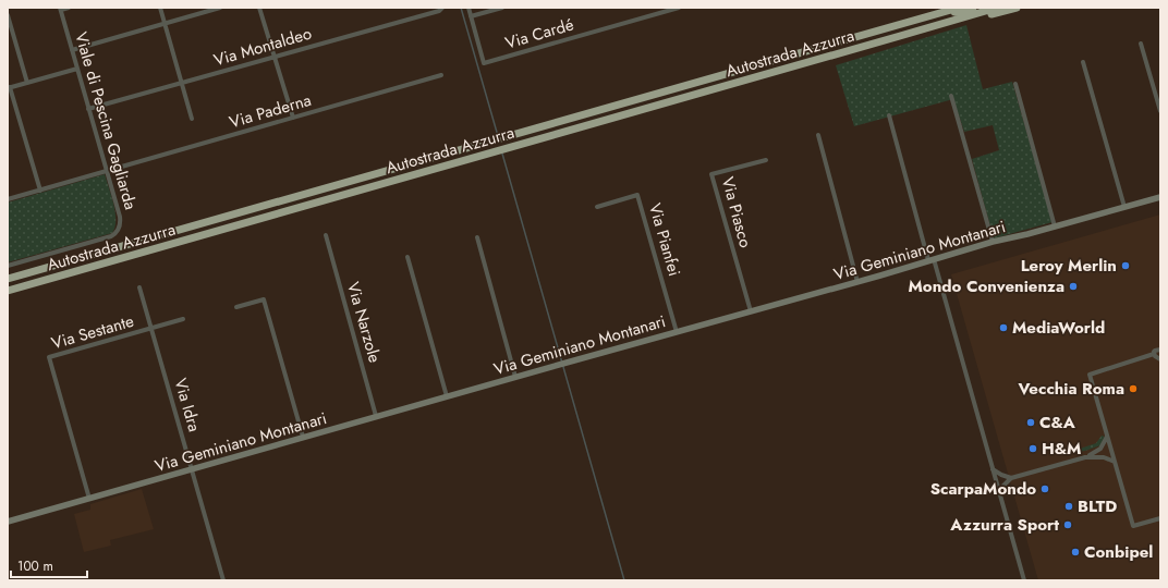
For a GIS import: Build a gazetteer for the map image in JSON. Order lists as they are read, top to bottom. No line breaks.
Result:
{"streets":{"highway":["Autostrada Azzurra"],"street":["Via Cardé","Via Montaldeo","Via Paderna","Viale di Pescina Gagliarda","Via Piasco","Via Pianfei","Via Geminiano Montanari","Via Narzole","Via Sestante","Via Idra"]},"crossings":[["Via Montaldeo","Viale di Pescina Gagliarda"],["Via Paderna","Viale di Pescina Gagliarda"],["Via Piasco","Via Geminiano Montanari"],["Via Pianfei","Via Geminiano Montanari"],["Via Geminiano Montanari","Via Narzole"],["Via Geminiano Montanari","Via Sestante"],["Via Geminiano Montanari","Via Idra"],["Via Sestante","Via Idra"]],"places":["Leroy Merlin","Mondo Convenienza","MediaWorld","Vecchia Roma","C&A","H&M","ScarpaMondo","BLTD","Azzurra Sport","Conbipel"],"scale_bar":"100 m"}
